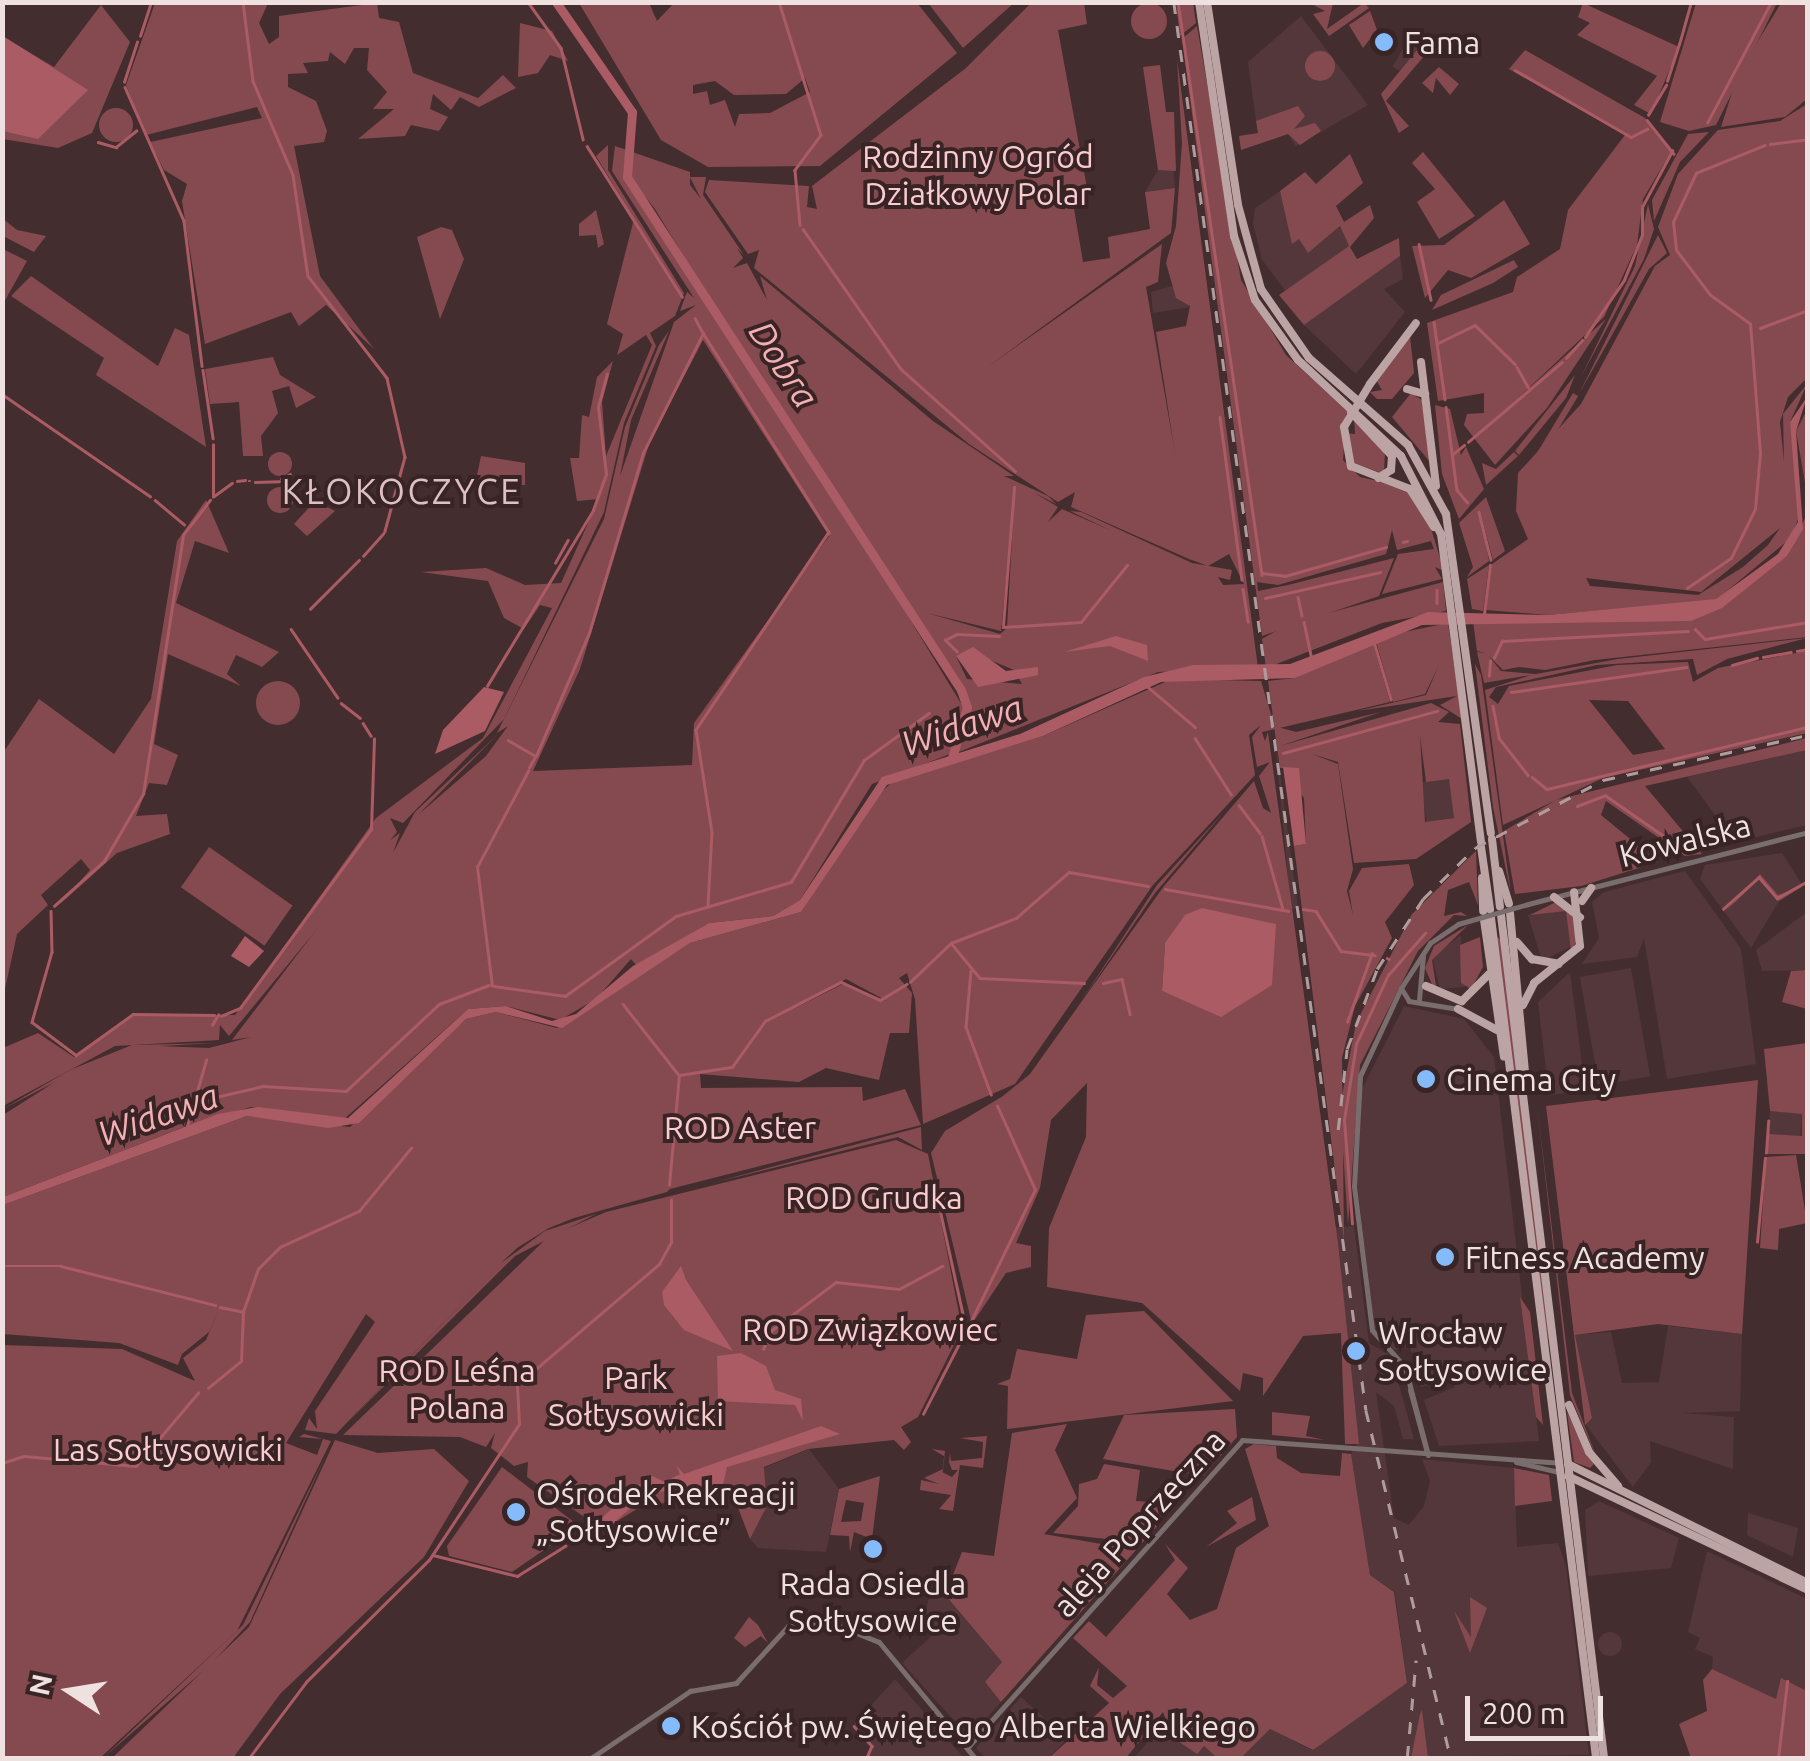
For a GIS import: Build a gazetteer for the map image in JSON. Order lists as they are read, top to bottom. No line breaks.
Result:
{"streets":{"street":["Kowalska","aleja Poprzeczna"]},"districts":["KŁOKOCZYCE"],"water":["Dobra","Widawa"],"parks":["Rodzinny Ogród Działkowy Polar","ROD Aster","ROD Grudka","ROD Związkowiec","ROD Leśna Polana","Park Sołtysowicki","Las Sołtysowicki"],"places":["Fama","Cinema City","Fitness Academy","Wrocław Sołtysowice","Ośrodek Rekreacji „Sołtysowice”","Rada Osiedla Sołtysowice","Kościół pw. Świętego Alberta Wielkiego"],"scale_bar":"200 m","north":"left"}
